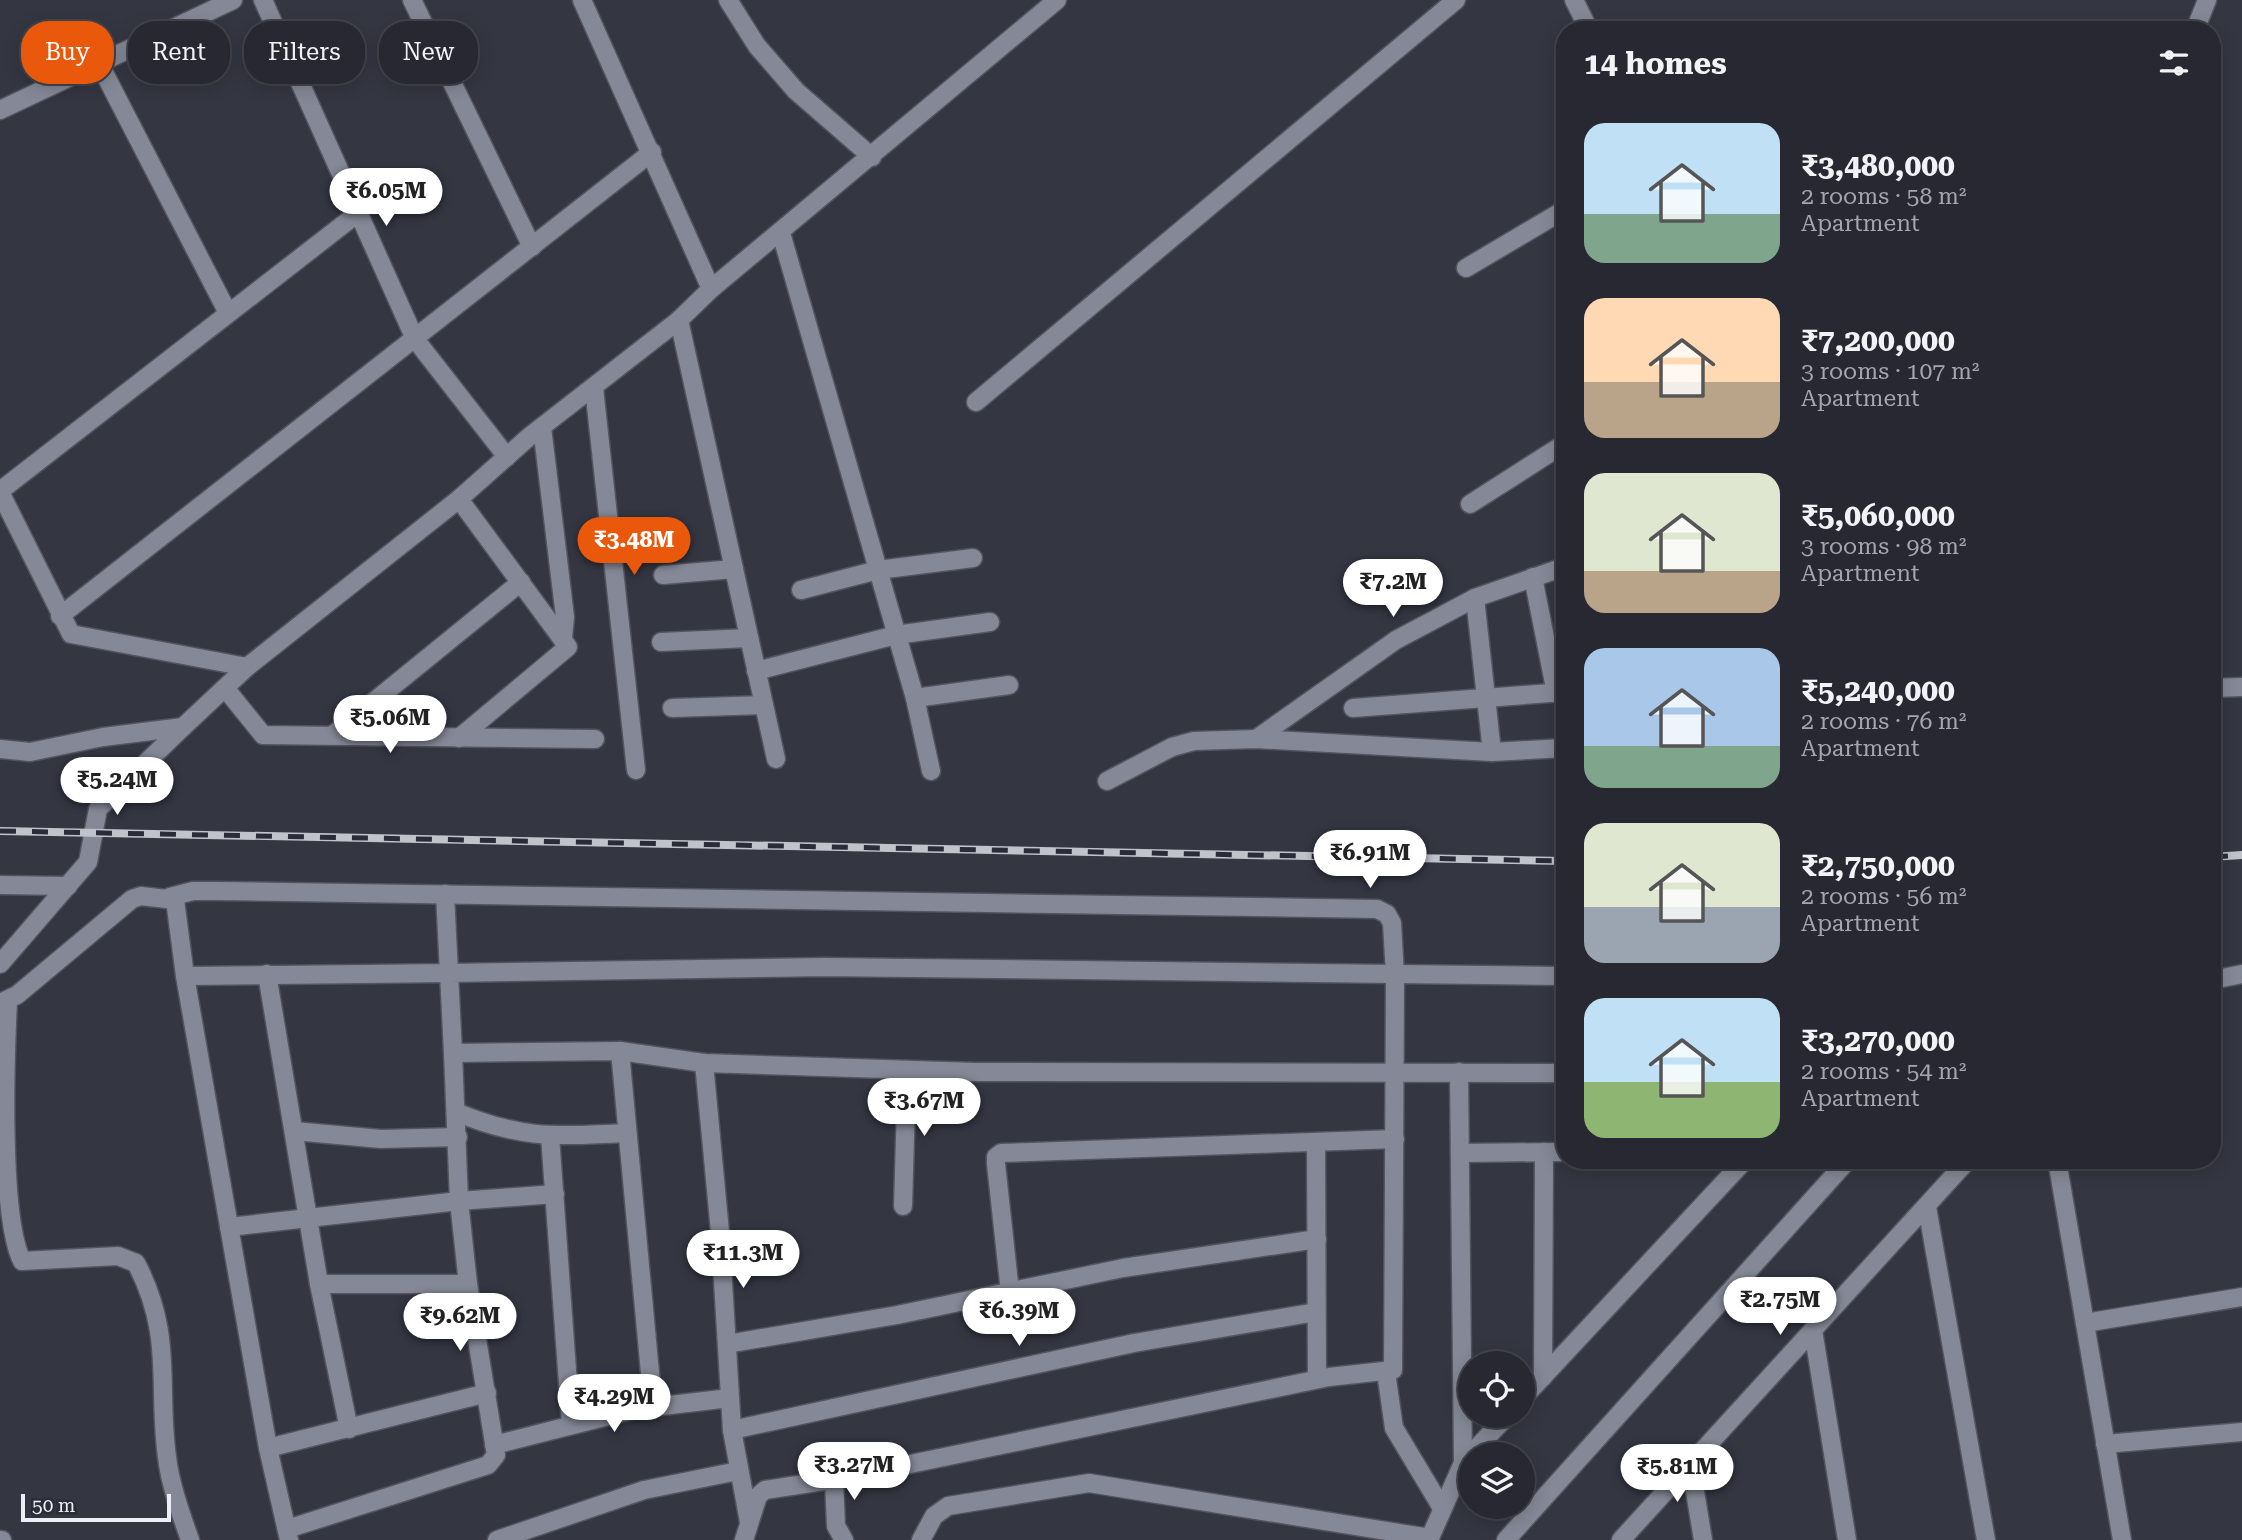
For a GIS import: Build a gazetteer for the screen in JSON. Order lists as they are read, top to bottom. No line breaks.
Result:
{"scale_bar":"50 m","page":{"chip":["Buy","Rent","Filters","New"],"heading":"14 homes","list":[{"name":"₹3,480,000","note":"2 rooms · 58 m² · Apartment"},{"name":"₹7,200,000","note":"3 rooms · 107 m² · Apartment"},{"name":"₹5,060,000","note":"3 rooms · 98 m² · Apartment"},{"name":"₹5,240,000","note":"2 rooms · 76 m² · Apartment"},{"name":"₹2,750,000","note":"2 rooms · 56 m² · Apartment"},{"name":"₹3,270,000","note":"2 rooms · 54 m² · Apartment"}],"price":["₹6.05M","₹3.48M","₹7.2M","₹5.06M","₹5.24M","₹6.91M","₹3.67M","₹11.3M","₹2.75M","₹6.39M","₹9.62M","₹4.29M","₹3.27M","₹5.81M"],"scale":"50 m"}}
